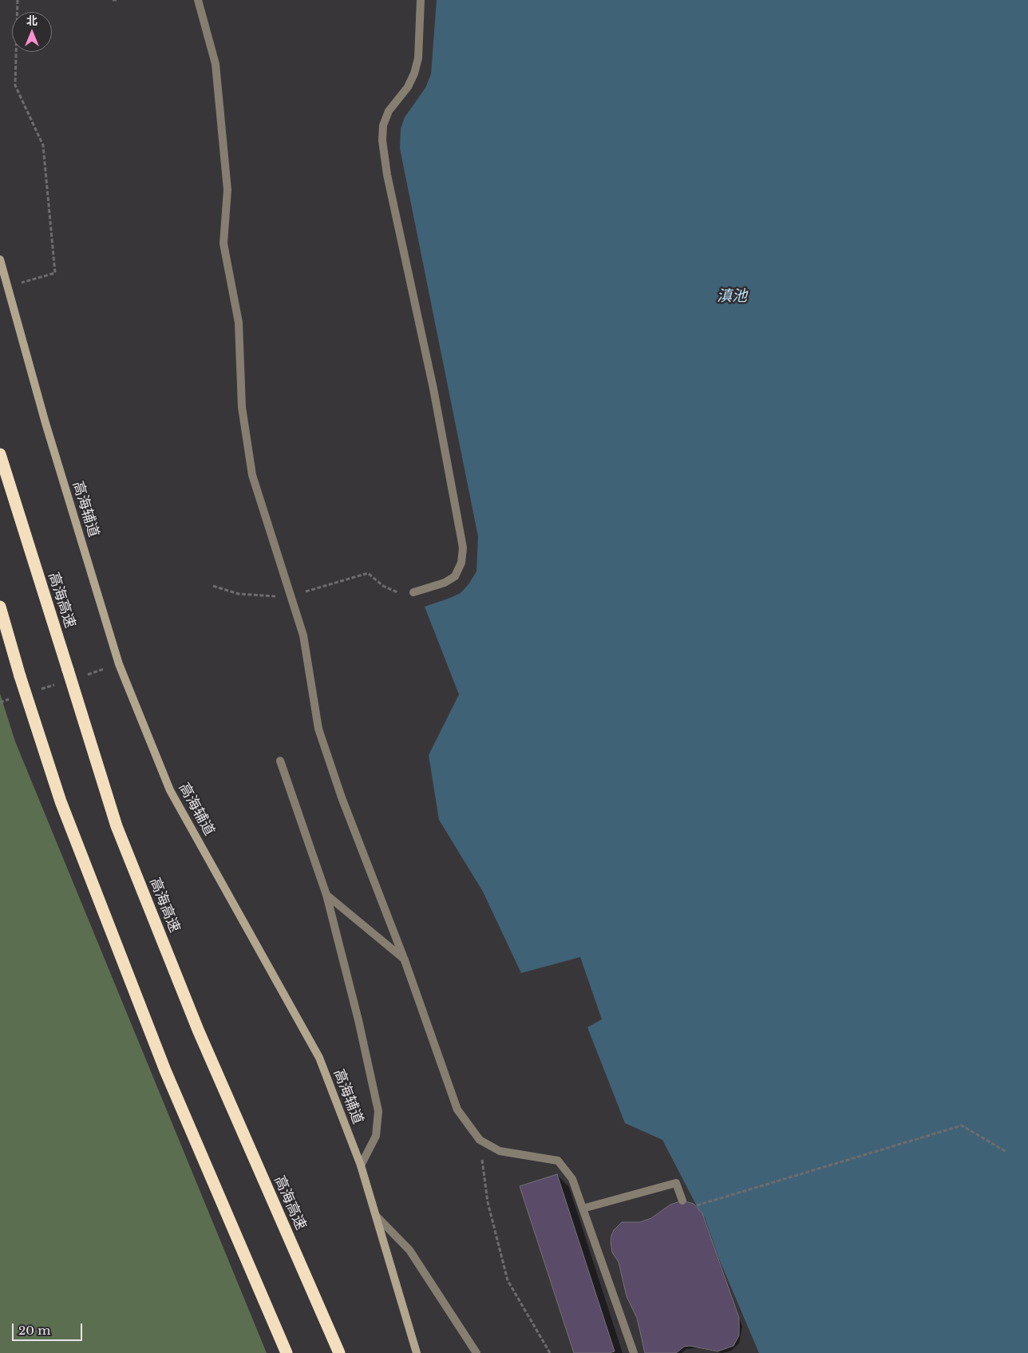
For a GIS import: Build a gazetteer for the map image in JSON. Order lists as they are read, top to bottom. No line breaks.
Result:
{"streets":{"highway":["高海高速"],"main road":["高海辅道"]},"water":["滇池"],"scale_bar":"20 m","north":"top"}
